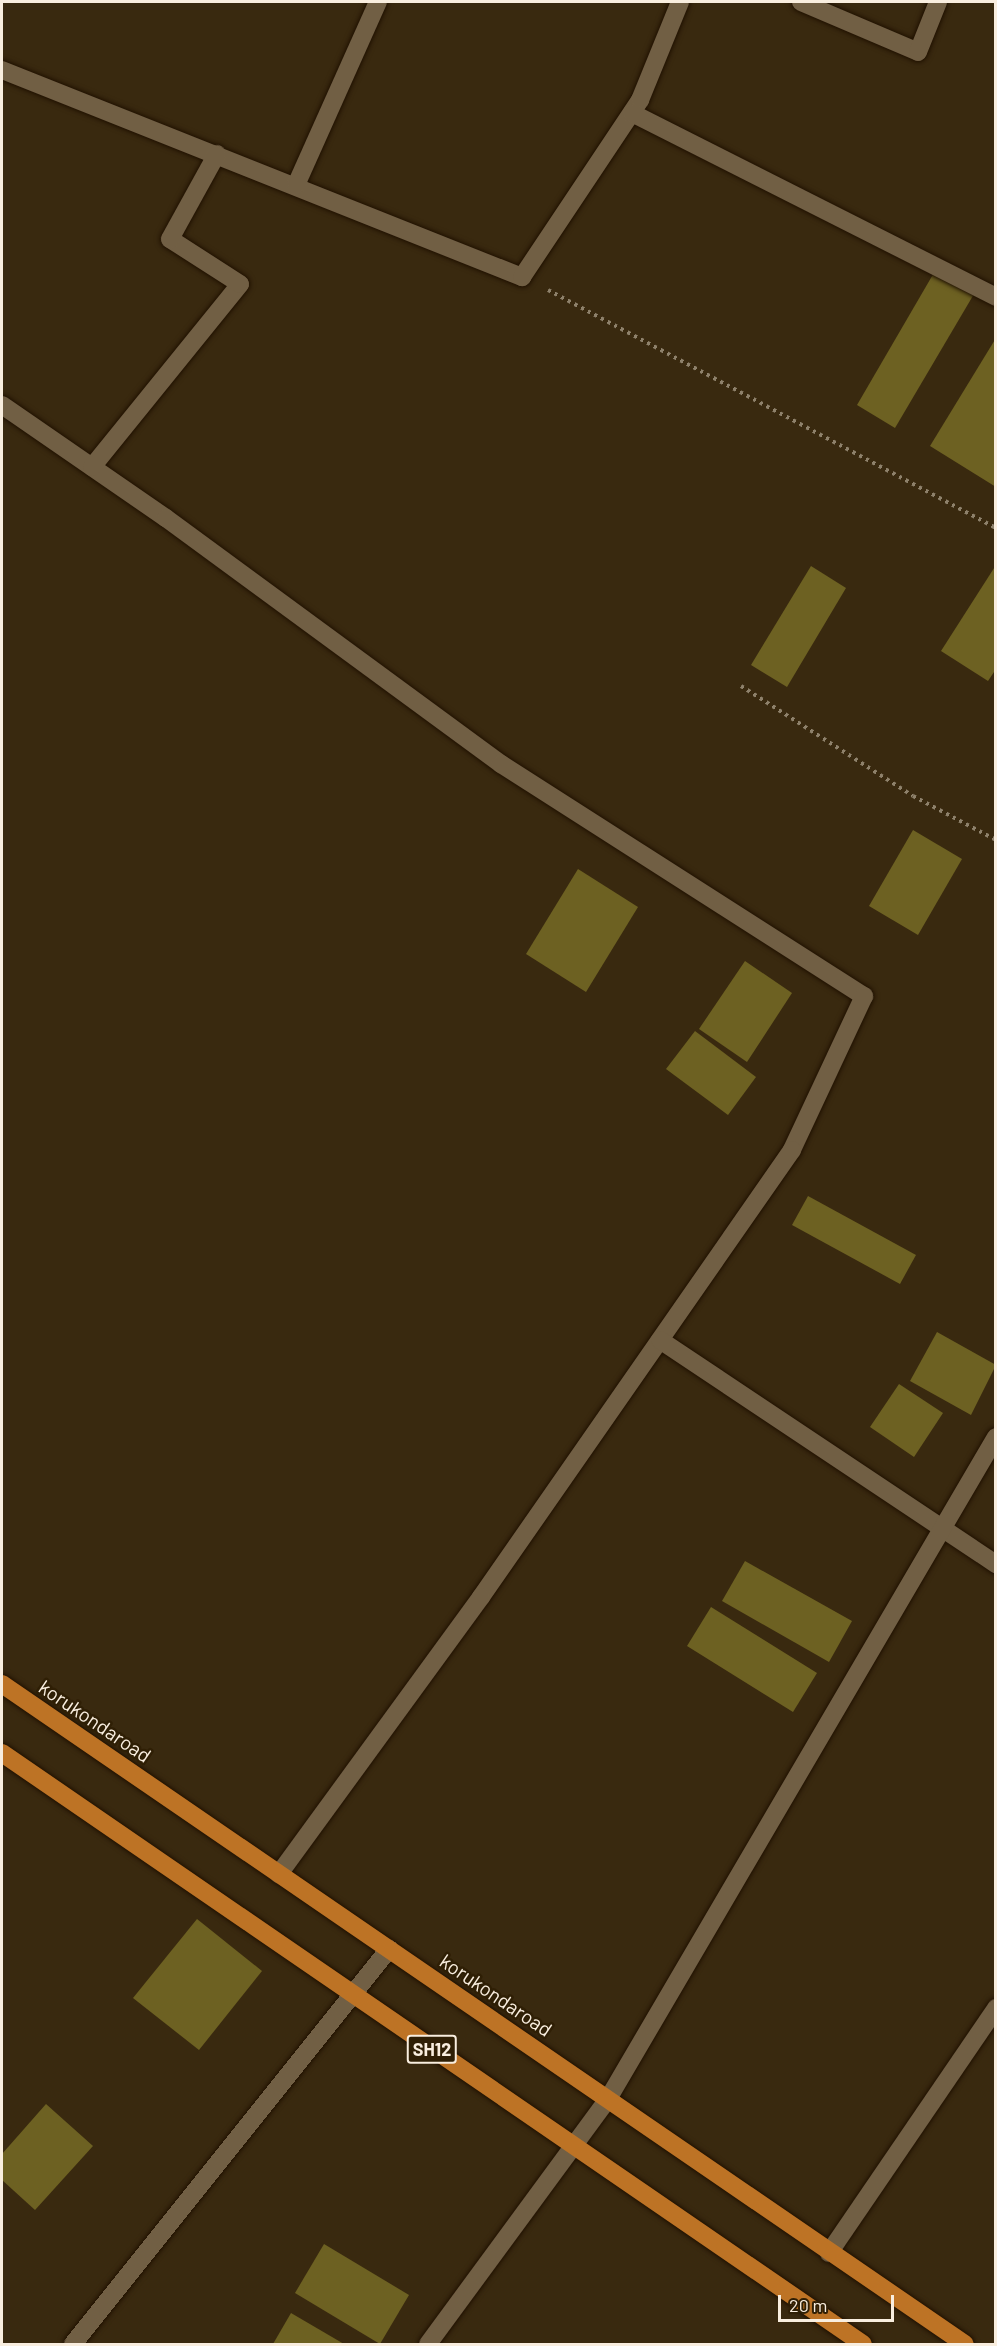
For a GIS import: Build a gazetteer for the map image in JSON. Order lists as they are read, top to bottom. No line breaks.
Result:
{"streets":{"main road":["korukondaroad","SH12"]},"scale_bar":"20 m"}
